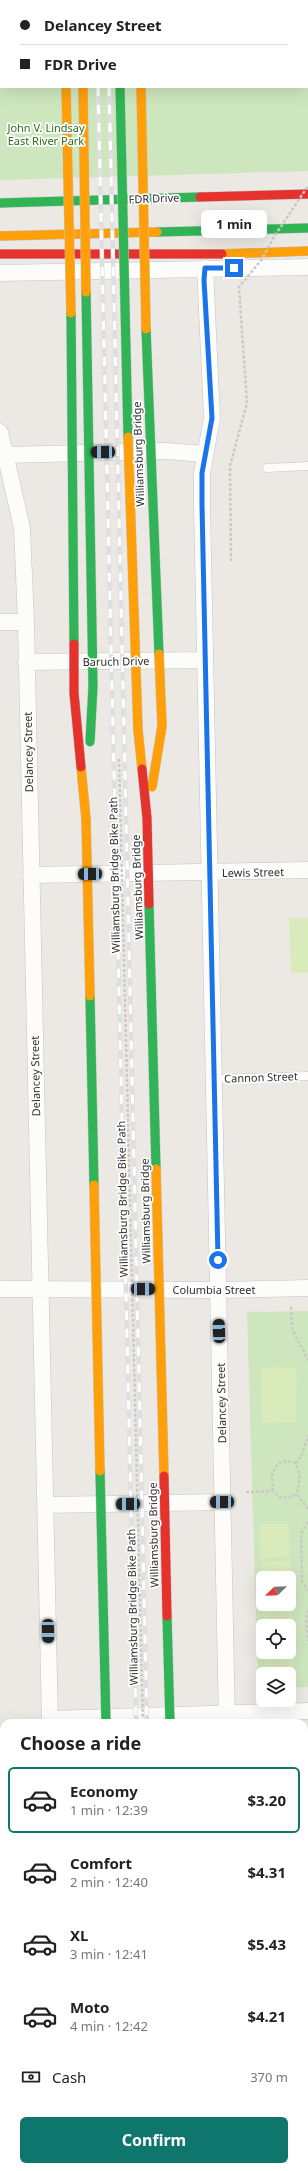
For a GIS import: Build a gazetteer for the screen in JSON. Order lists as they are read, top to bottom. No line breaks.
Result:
{"streets":{"highway":["FDR Drive","Williamsburg Bridge"],"street":["Baruch Drive","Delancey Street","Lewis Street","Columbia Street"],"lane":["Cannon Street"],"path":["Williamsburg Bridge Bike Path"]},"crossings":[["Baruch Drive","Delancey Street"],["Delancey Street","Lewis Street"],["Delancey Street","Cannon Street"],["Delancey Street","Columbia Street"]],"parks":["John V. Lindsay East River Park"],"north":"bottom left","page":{"banner":["Delancey Street","FDR Drive"],"bubble":"1 min","heading":"Choose a ride","list":[{"name":"Economy","note":"1 min · 12:39","value":"$3.20"},{"name":"Comfort","note":"2 min · 12:40","value":"$4.31"},{"name":"XL","note":"3 min · 12:41","value":"$5.43"},{"name":"Moto","note":"4 min · 12:42","value":"$4.21"}],"pay":["Cash","370 m"],"buttons":"Confirm"}}
